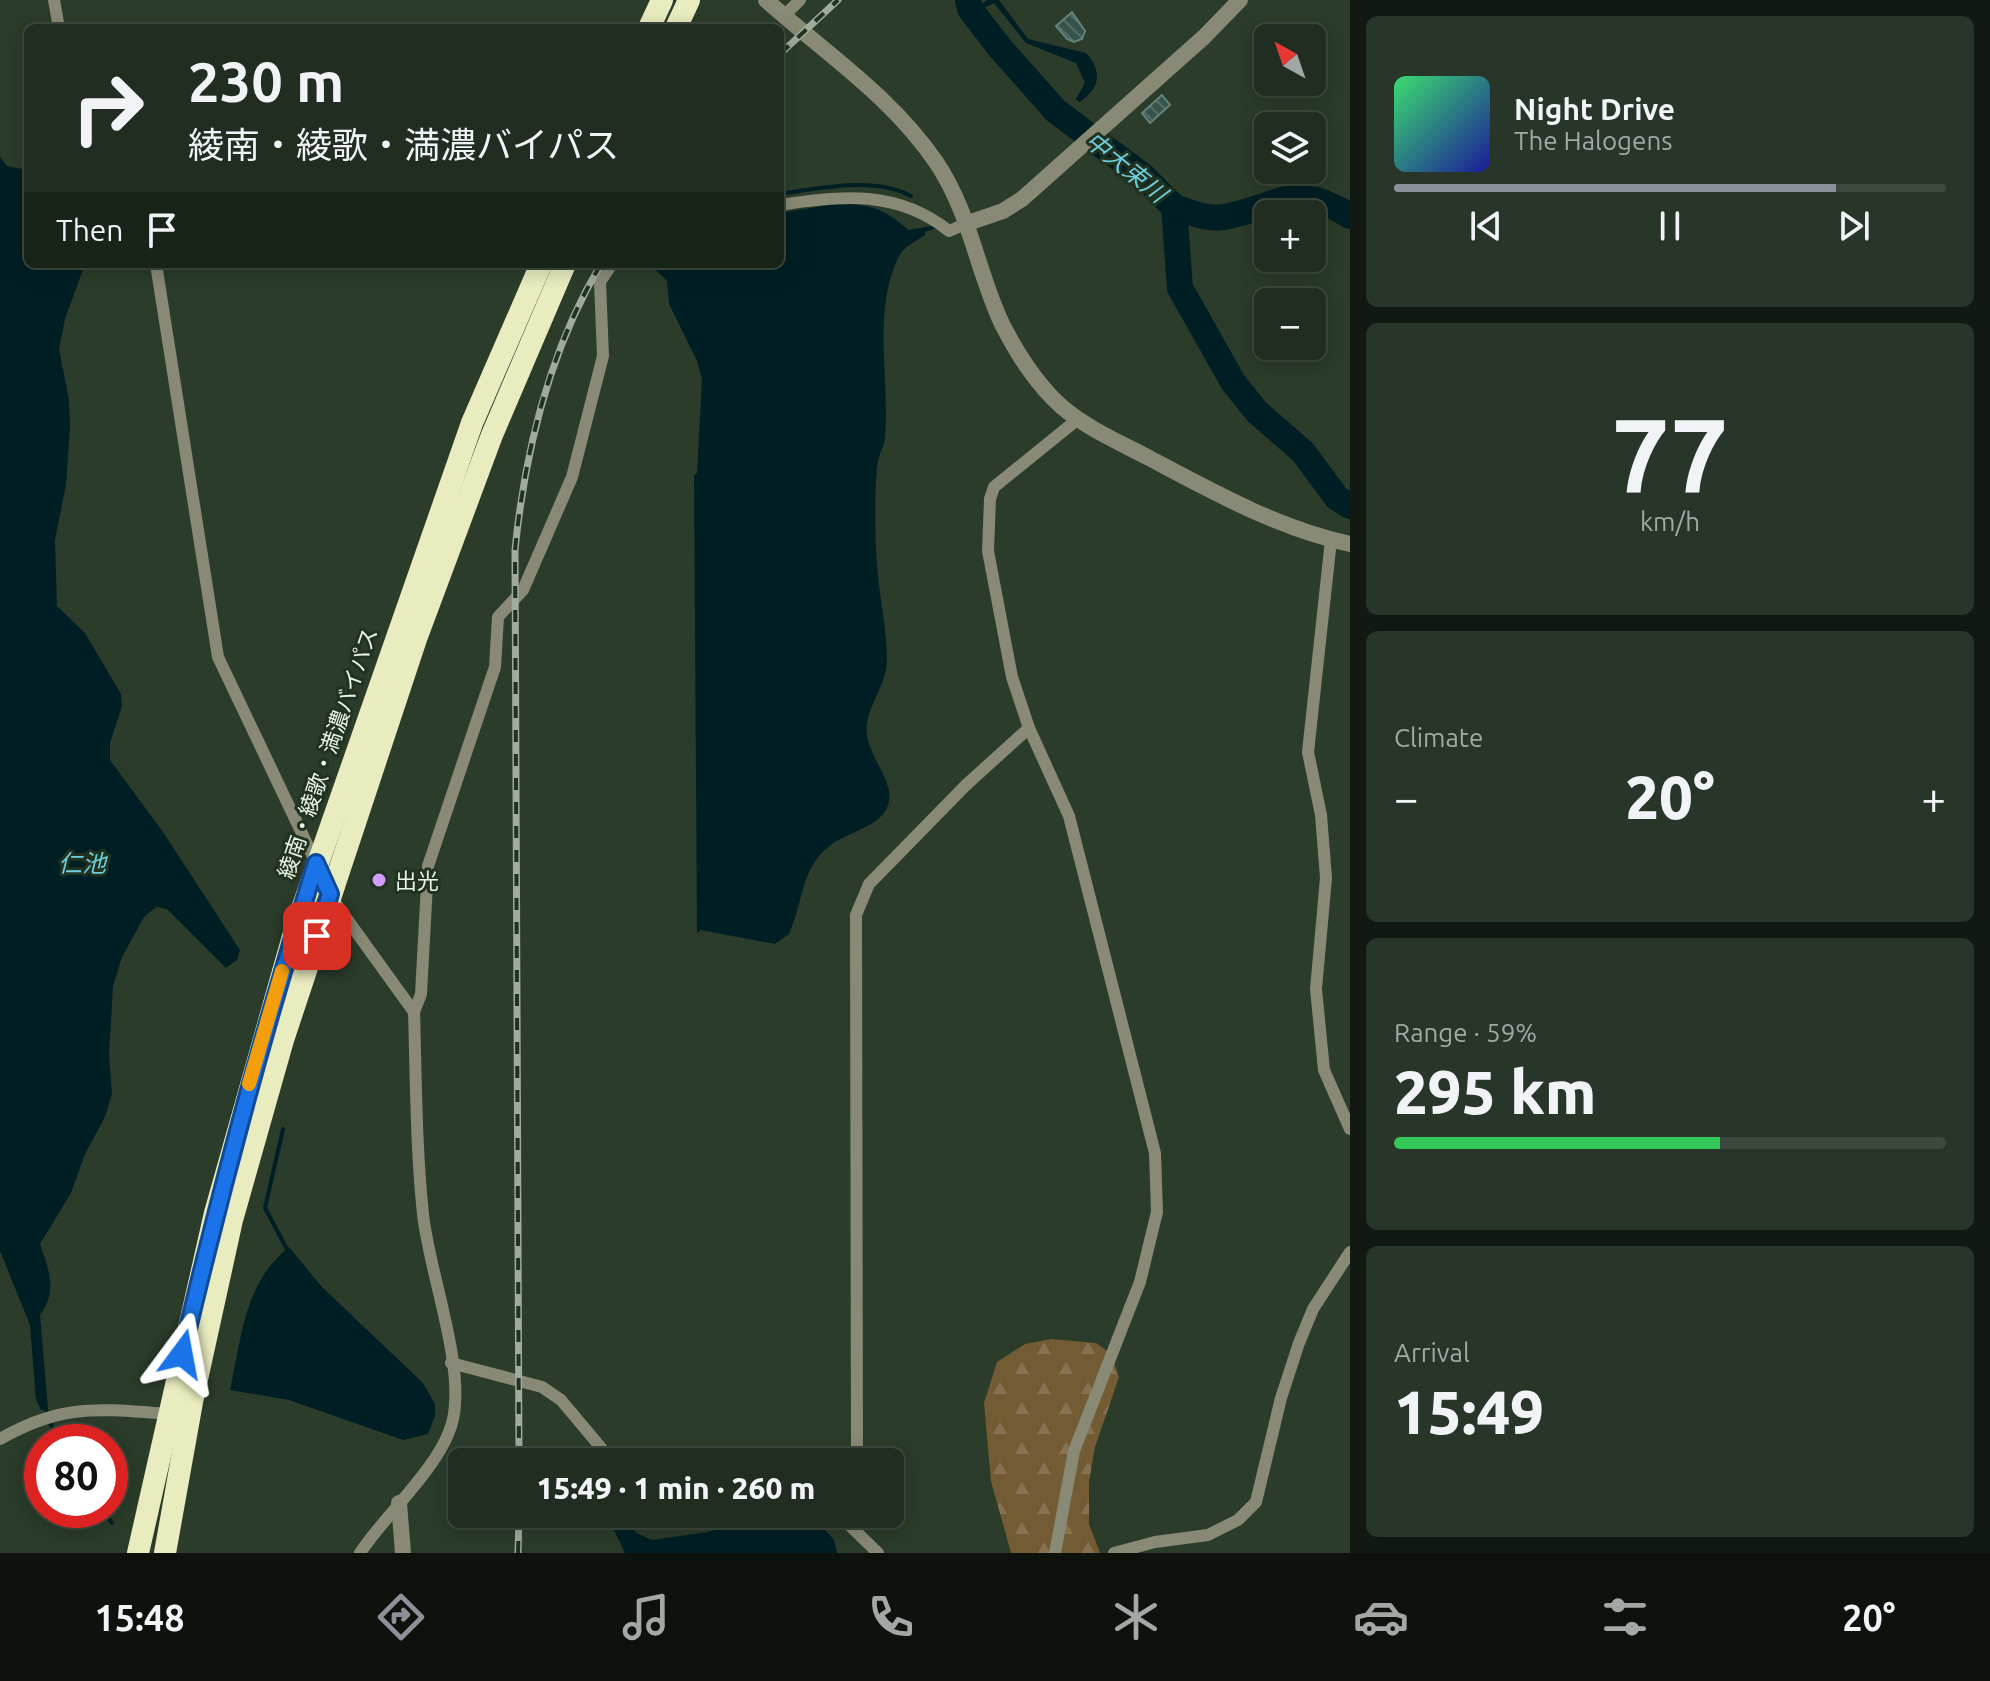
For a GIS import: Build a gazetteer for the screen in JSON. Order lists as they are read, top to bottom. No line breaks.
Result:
{"streets":{"highway":["綾南・綾歌・満濃バイパス"]},"water":["中大束川","仁池"],"places":["出光"],"north":"top left","page":{"map_buttons":["+","−"],"turn":["230 m","綾南・綾歌・満濃バイパス"],"song":["Night Drive","The Halogens"],"then":"Then","tile":[["77","km/h"],"Climate",["Range · 59%","295 km"],["Arrival","15:49"]],"heat":["−","20°","+"],"limit":"80","trip":"15:49 · 1 min · 260 m","tabs":["15:48","20°"]}}
